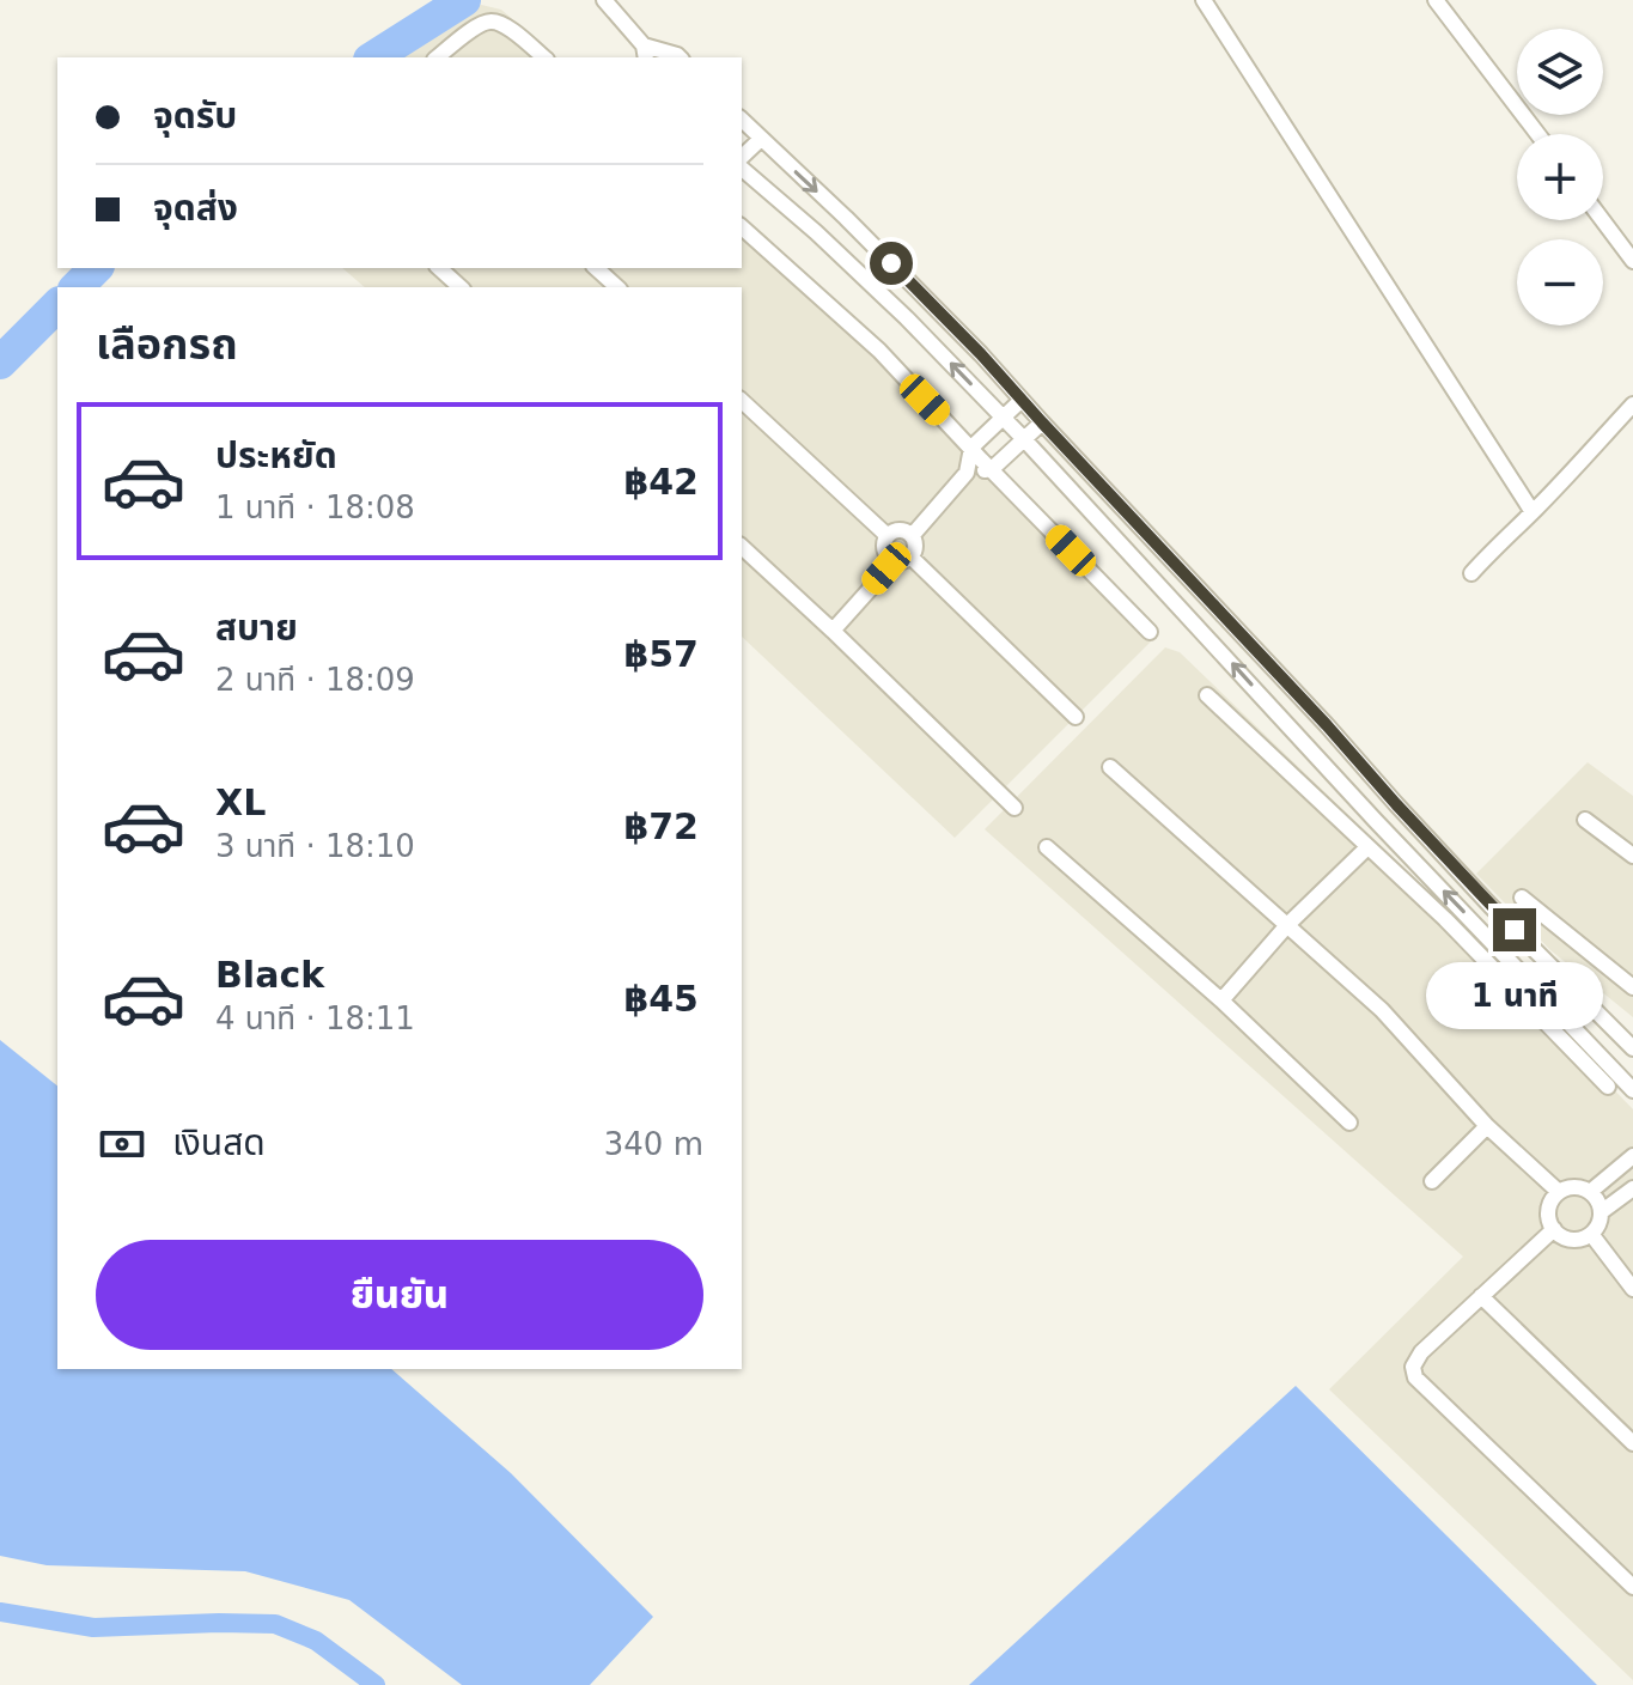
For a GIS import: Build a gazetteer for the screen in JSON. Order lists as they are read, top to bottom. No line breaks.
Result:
{"page":{"map_buttons":["+","−"],"banner":["จุดรับ","จุดส่ง"],"heading":"เลือกรถ","list":[{"name":"ประหยัด","note":"1 นาที · 18:08","value":"฿42"},{"name":"สบาย","note":"2 นาที · 18:09","value":"฿57"},{"name":"XL","note":"3 นาที · 18:10","value":"฿72"},{"name":"Black","note":"4 นาที · 18:11","value":"฿45"}],"bubble":"1 นาที","pay":["เงินสด","340 m"],"buttons":"ยืนยัน"}}
